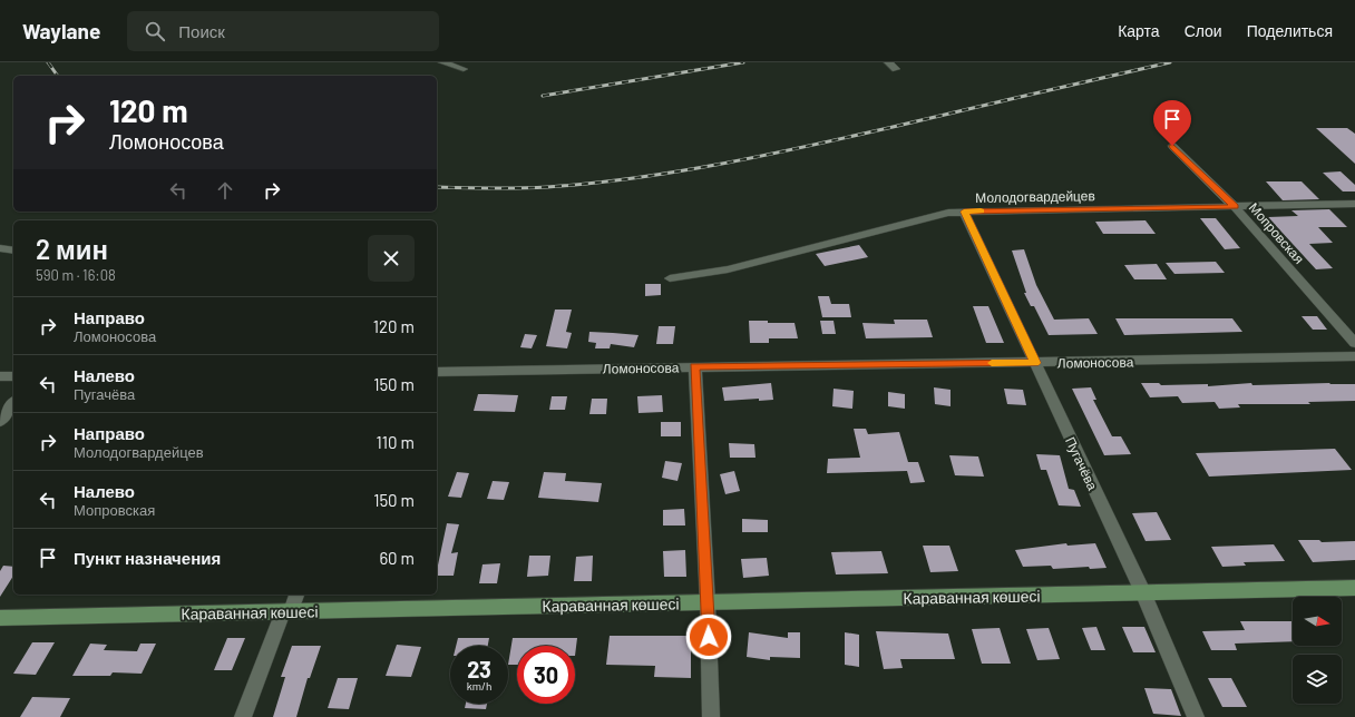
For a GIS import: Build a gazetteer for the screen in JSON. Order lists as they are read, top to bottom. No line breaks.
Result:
{"streets":{"main road":["Караванная көшесі"],"street":["Молодогвардейцев","Мопровская","Ломоносова","Пугачёва"]},"crossings":[["Молодогвардейцев","Мопровская"],["Молодогвардейцев","Пугачёва"],["Ломоносова","Пугачёва"],["Пугачёва","Караванная көшесі"]],"north":"right","page":{"header":"Waylane","search":"Поиск","nav":["Карта","Слои","Поделиться"],"turn":["120 m","Ломоносова"],"heading":["2 мин","590 m · 16:08"],"list":[{"name":"Направо","note":"Ломоносова","value":"120 m"},{"name":"Налево","note":"Пугачёва","value":"150 m"},{"name":"Направо","note":"Молодогвардейцев","value":"110 m"},{"name":"Налево","note":"Мопровская","value":"150 m"},{"name":"Пункт назначения","value":"60 m"}],"speed":"23 km/h","limit":"30"}}
